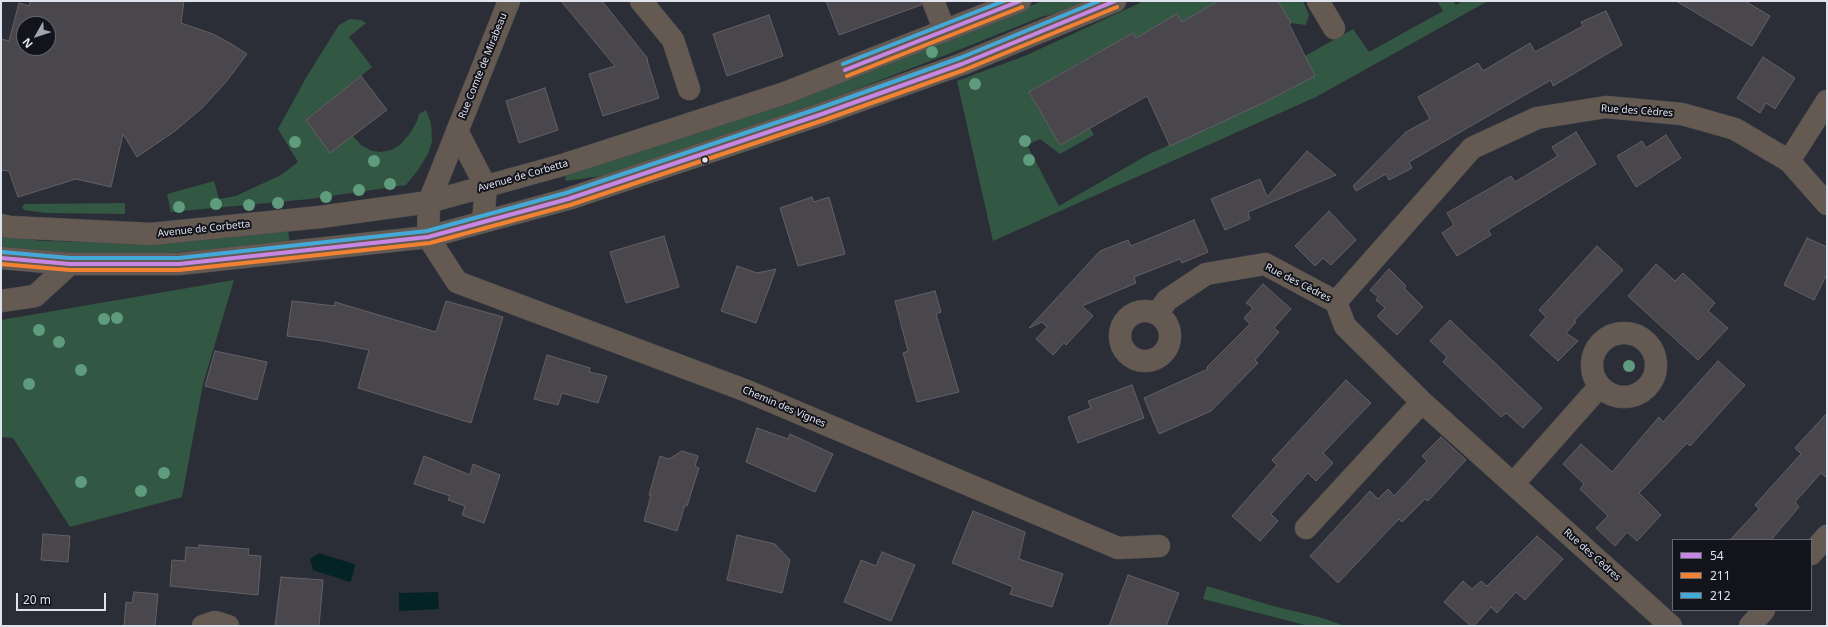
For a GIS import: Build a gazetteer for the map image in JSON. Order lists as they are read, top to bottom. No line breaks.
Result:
{"streets":{"street":["Rue Comte de Mirabeau","Rue des Cèdres","Avenue de Corbetta","Chemin des Vignes"]},"crossings":[["Rue Comte de Mirabeau","Avenue de Corbetta"],["Rue Comte de Mirabeau","Chemin des Vignes"]],"lines":["transit line 54","transit line 212","transit line 211"],"legend":["54","211","212"],"scale_bar":"20 m","north":"bottom left"}
